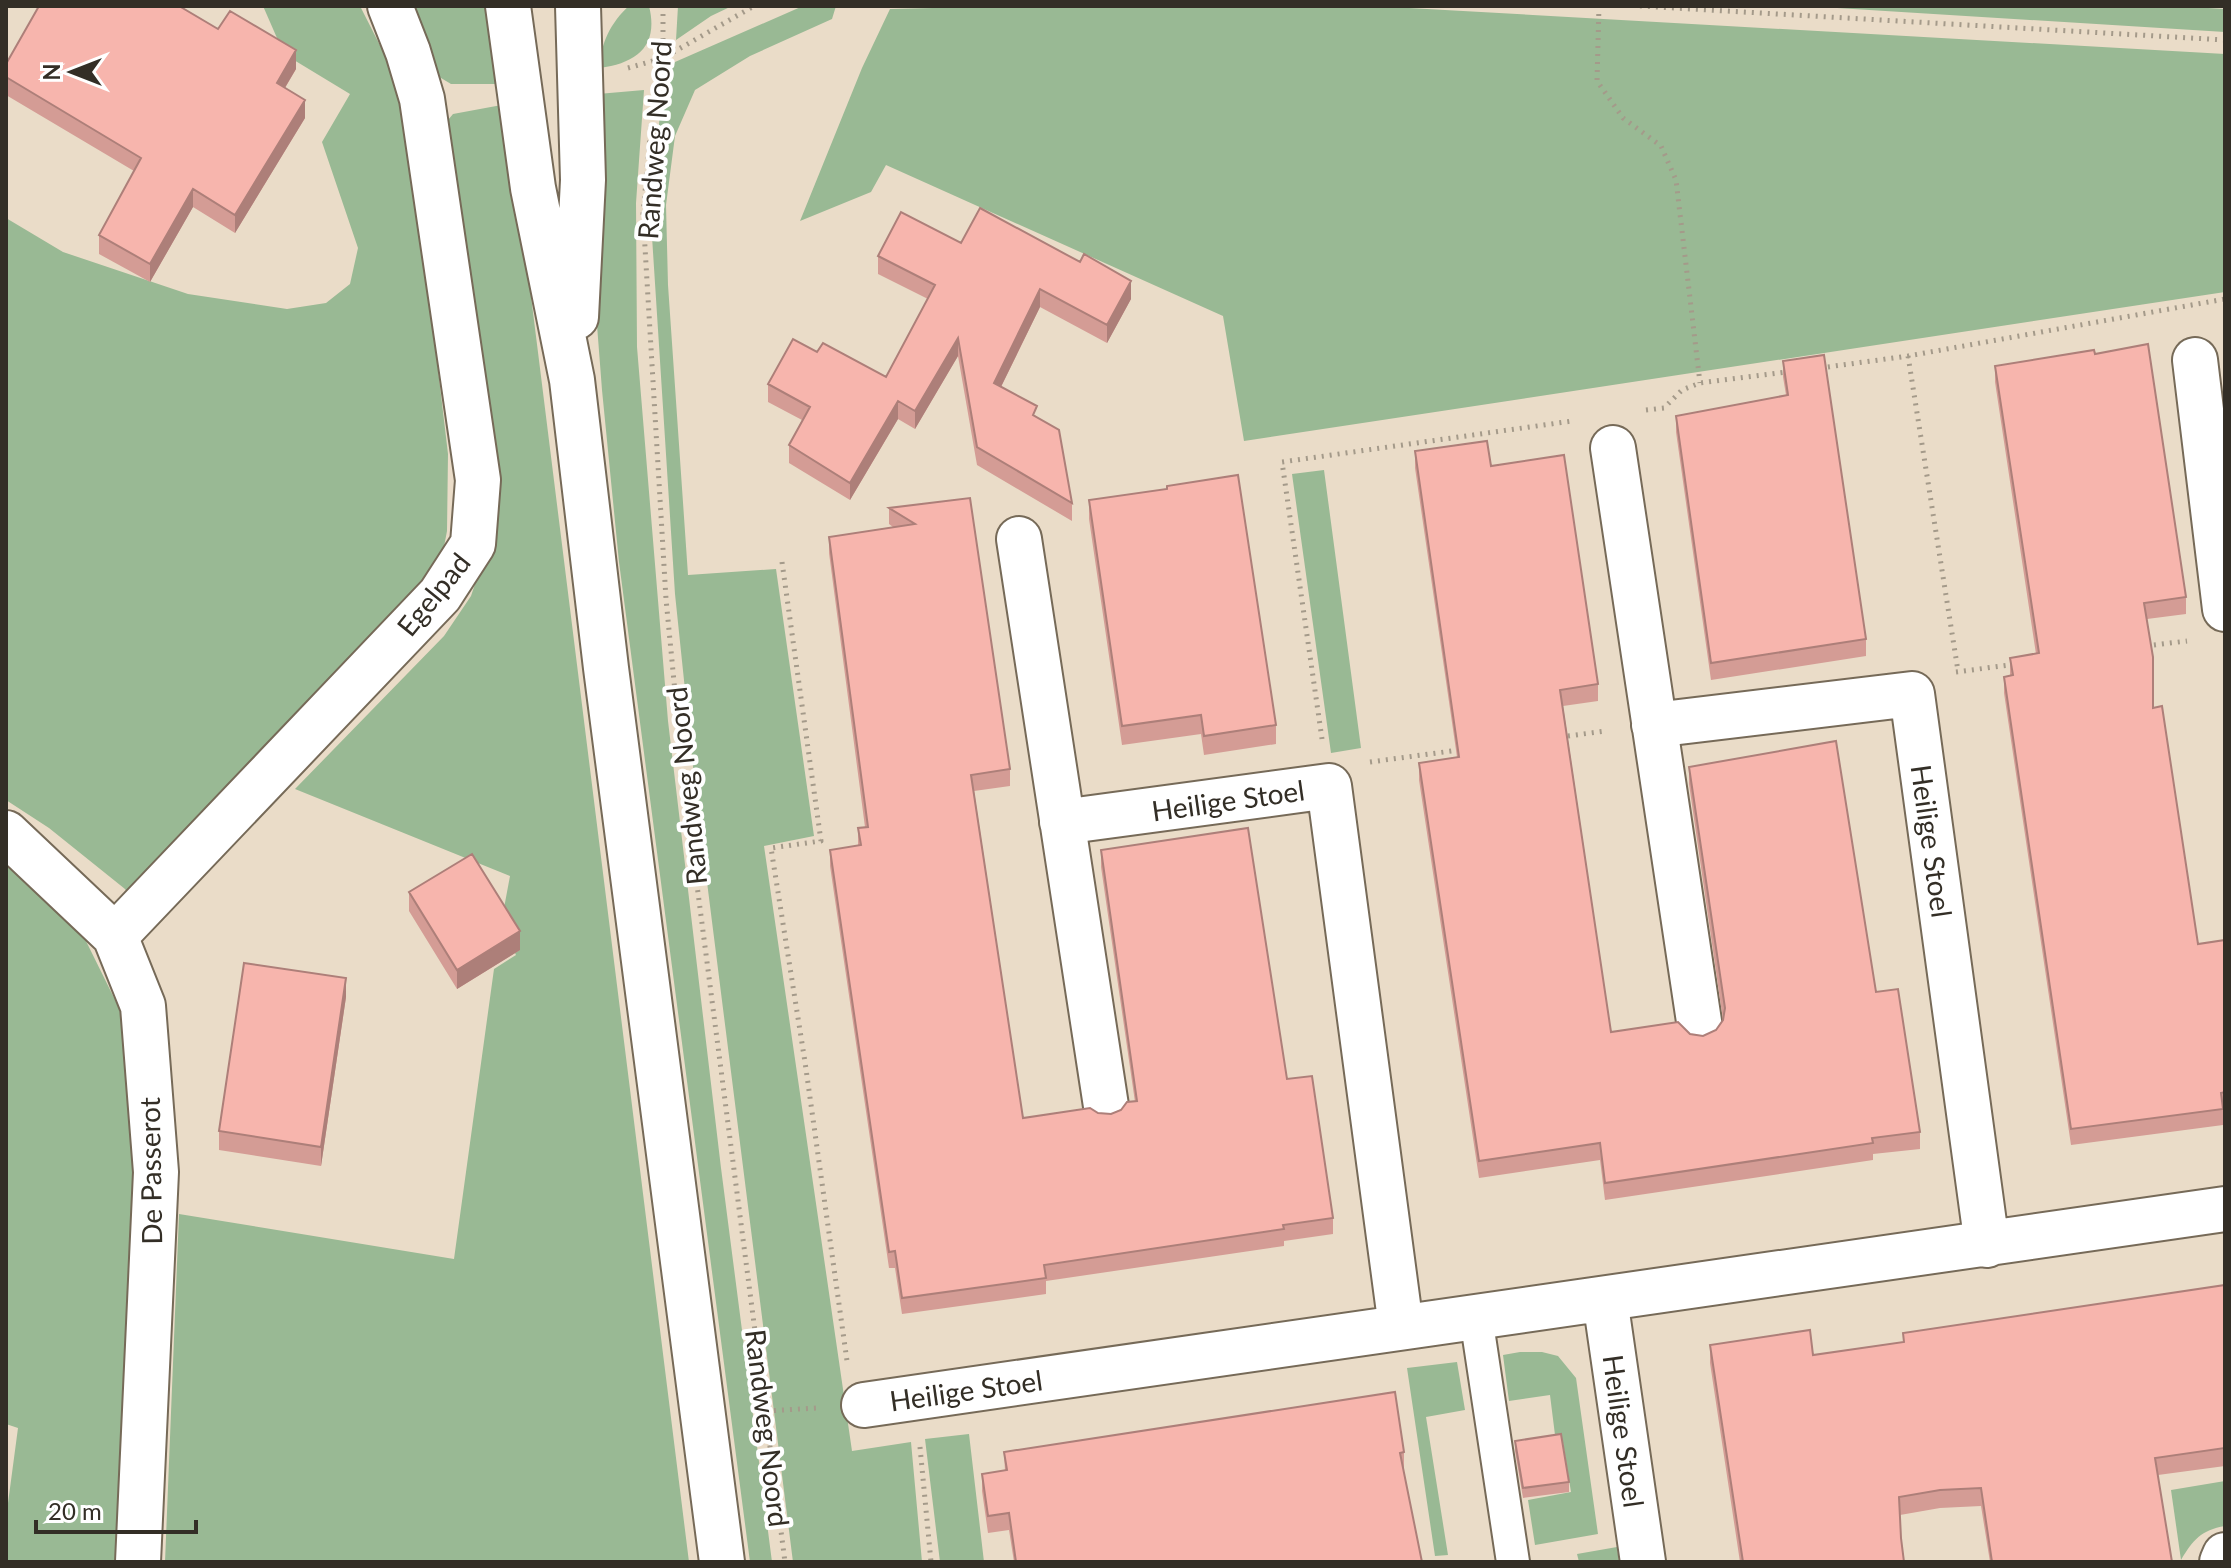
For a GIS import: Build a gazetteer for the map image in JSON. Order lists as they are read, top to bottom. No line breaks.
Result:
{"streets":{"street":["Egelpad","Heilige Stoel","De Passerot"],"path":["Randweg Noord"]},"crossings":[["Egelpad","De Passerot"]],"scale_bar":"20 m","north":"left"}
